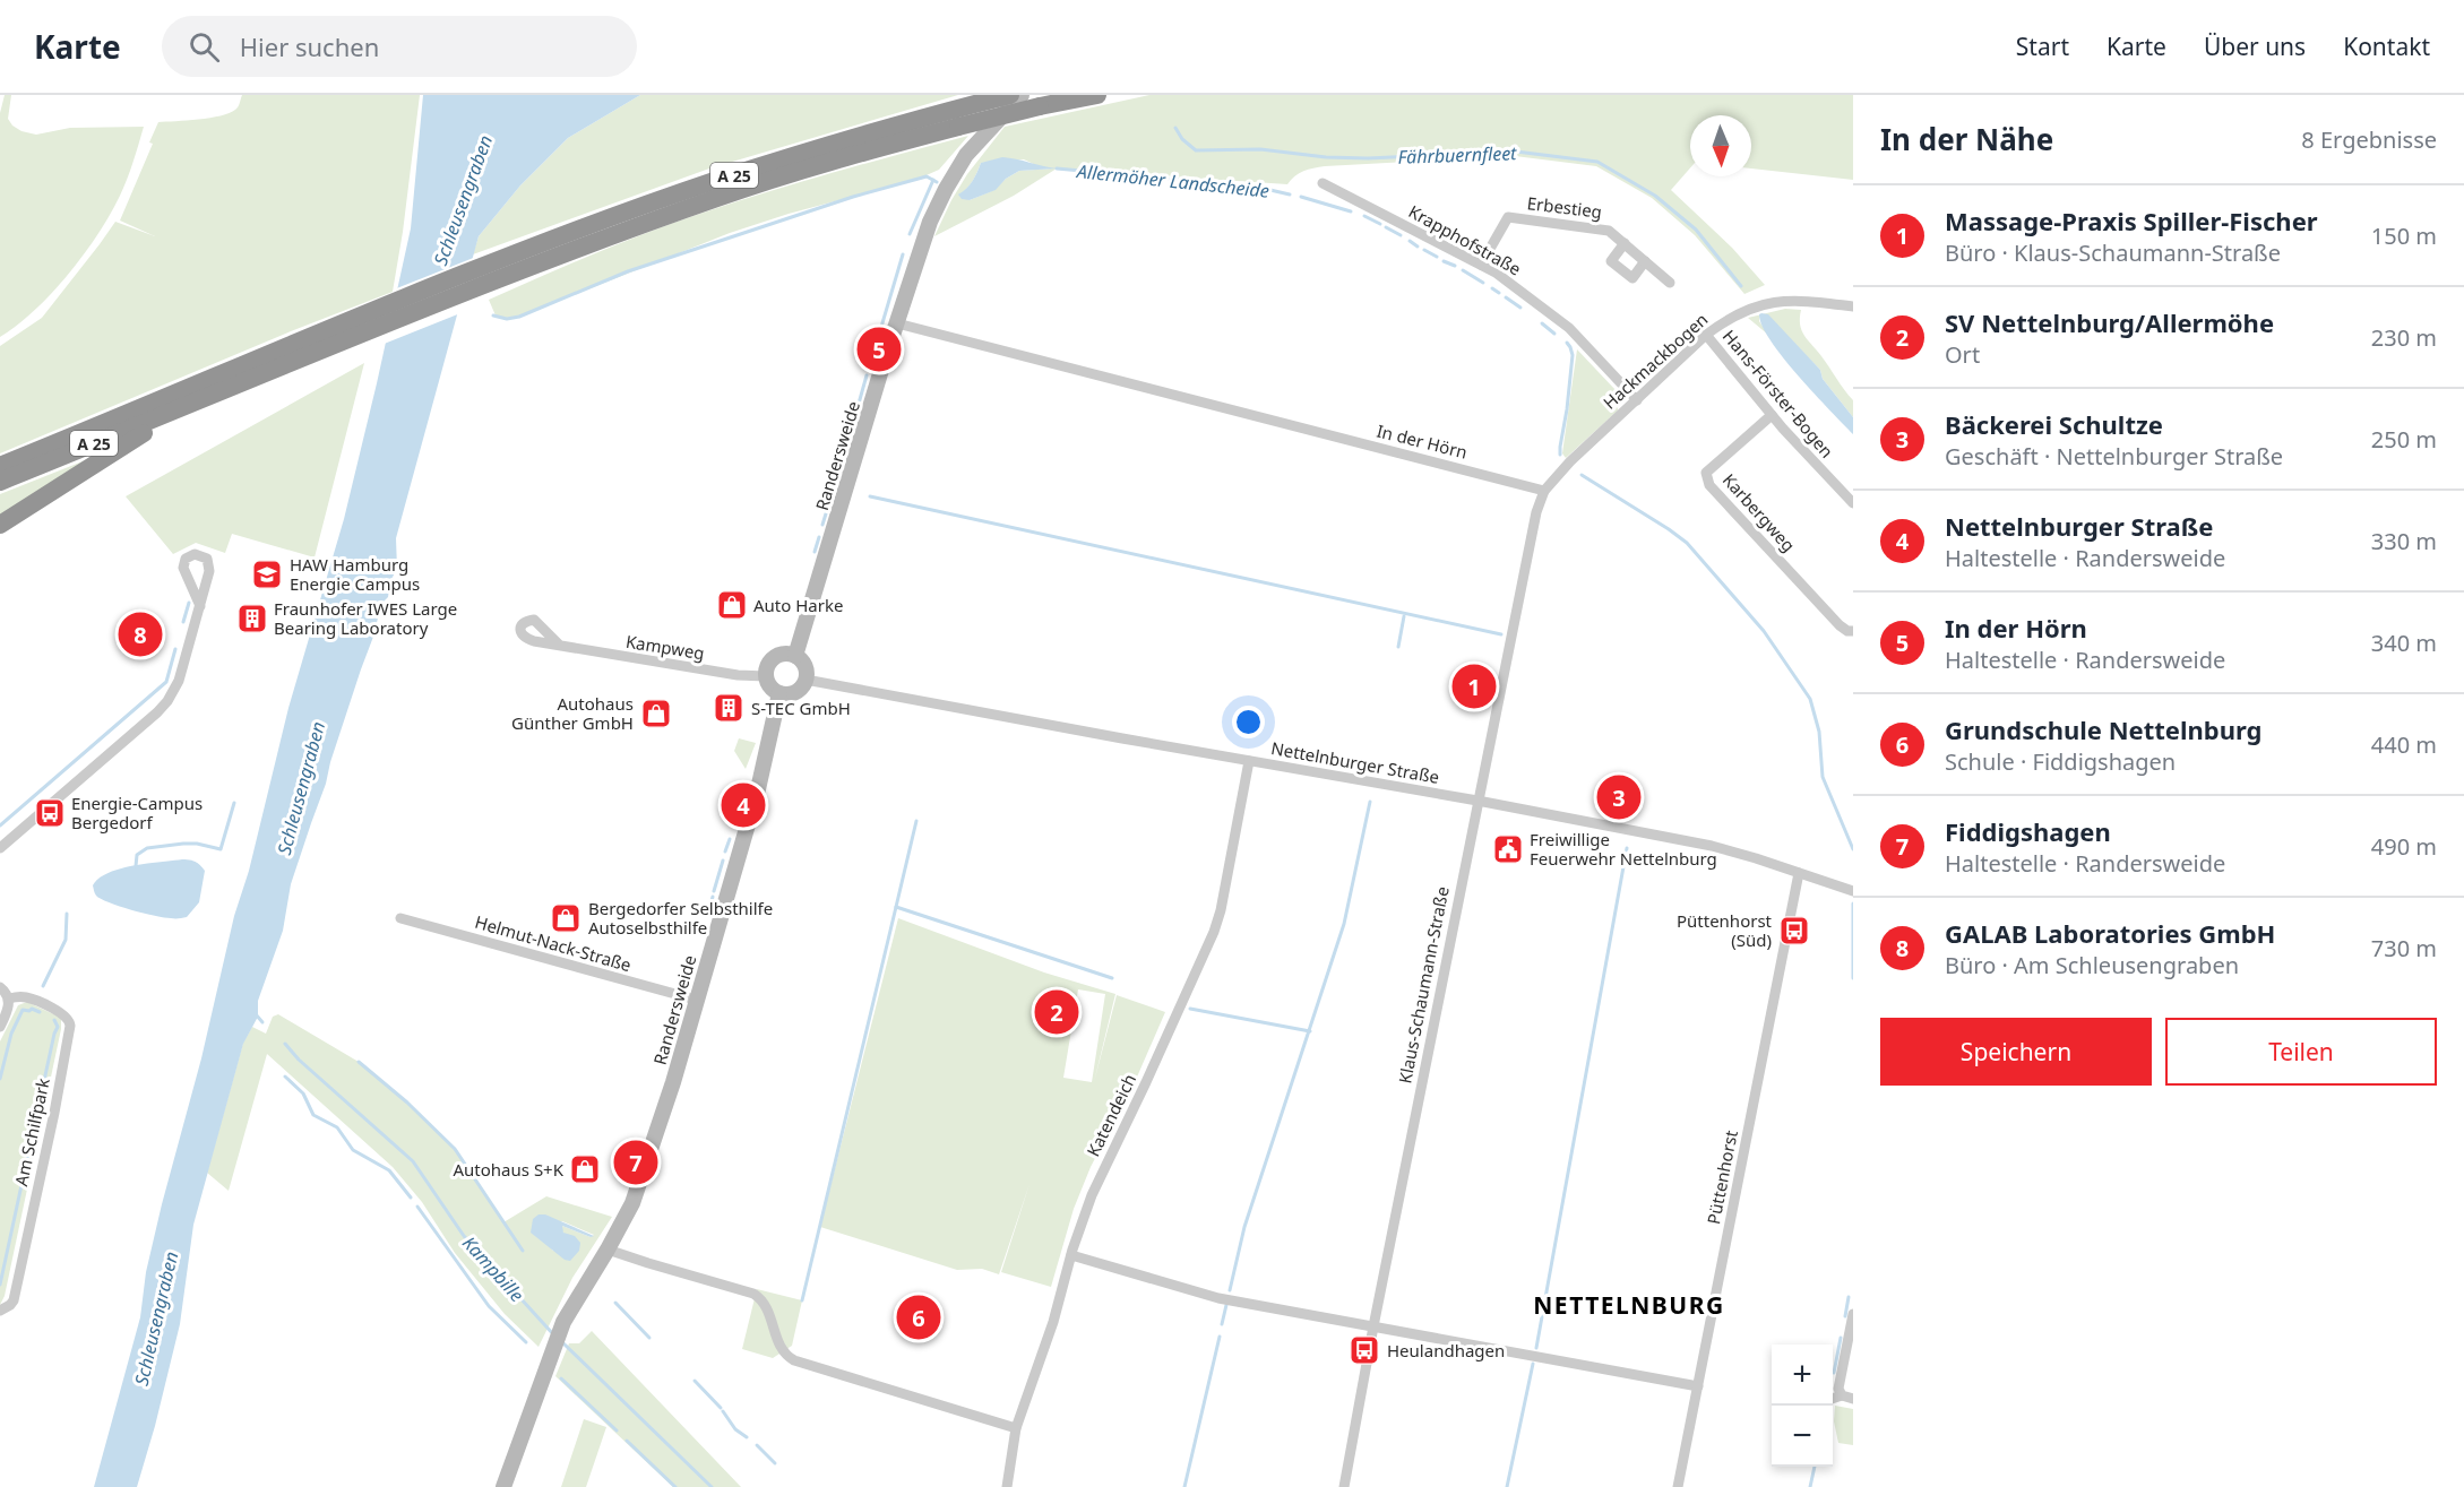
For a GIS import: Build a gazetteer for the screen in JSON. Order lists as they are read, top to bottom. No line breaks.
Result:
{"streets":{"highway":["A 25"],"street":["Erbestieg","Krapphofstraße","Hackmackbogen","Hans-Förster-Bogen","In der Hörn","Randersweide","Karbergweg","Kampweg","Nettelnburger Straße","Helmut-Nack-Straße","Klaus-Schaumann-Straße","Katendeich","Am Schilfpark","Püttenhorst"]},"crossings":[["Erbestieg","Krapphofstraße"],["Krapphofstraße","Hackmackbogen"],["Hackmackbogen","Hans-Förster-Bogen"],["Hackmackbogen","In der Hörn"],["Hackmackbogen","Klaus-Schaumann-Straße"],["Hans-Förster-Bogen","Karbergweg"],["In der Hörn","Randersweide"],["In der Hörn","Klaus-Schaumann-Straße"],["Randersweide","Kampweg"],["Randersweide","Nettelnburger Straße"],["Randersweide","Helmut-Nack-Straße"],["Kampweg","Nettelnburger Straße"],["Nettelnburger Straße","Klaus-Schaumann-Straße"],["Nettelnburger Straße","Katendeich"],["Nettelnburger Straße","Püttenhorst"]],"districts":["NETTELNBURG"],"water":["Fährbuernfleet","Allermöher Landscheide","Schleusengraben","Kampbille"],"places":{"school or university":["HAW Hamburg Energie Campus"],"shop":["Auto Harke","Autohaus Günther GmbH","Bergedorfer Selbsthilfe Autoselbsthilfe","Autohaus S+K"],"building":["Fraunhofer IWES Large Bearing Laboratory","S-TEC GmbH"],"bus stop":["Energie-Campus Bergedorf","Püttenhorst (Süd)","Heulandhagen"],"public building":["Freiwillige Feuerwehr Nettelnburg"]},"north":"bottom","page":{"header":"Karte","search":"Hier suchen","nav":["Start","Karte","Über uns","Kontakt"],"heading":["In der Nähe","8 Ergebnisse"],"list":[{"mark":"1","name":"Massage-Praxis Spiller-Fischer","note":"Büro · Klaus-Schaumann-Straße","value":"150 m"},{"mark":"2","name":"SV Nettelnburg/Allermöhe","note":"Ort","value":"230 m"},{"mark":"3","name":"Bäckerei Schultze","note":"Geschäft · Nettelnburger Straße","value":"250 m"},{"mark":"4","name":"Nettelnburger Straße","note":"Haltestelle · Randersweide","value":"330 m"},{"mark":"5","name":"In der Hörn","note":"Haltestelle · Randersweide","value":"340 m"},{"mark":"6","name":"Grundschule Nettelnburg","note":"Schule · Fiddigshagen","value":"440 m"},{"mark":"7","name":"Fiddigshagen","note":"Haltestelle · Randersweide","value":"490 m"},{"mark":"8","name":"GALAB Laboratories GmbH","note":"Büro · Am Schleusengraben","value":"730 m"}],"pins":["5","8","1","3","4","2","7","6"],"buttons":["Speichern","Teilen"],"map_buttons":["+","−"]}}
